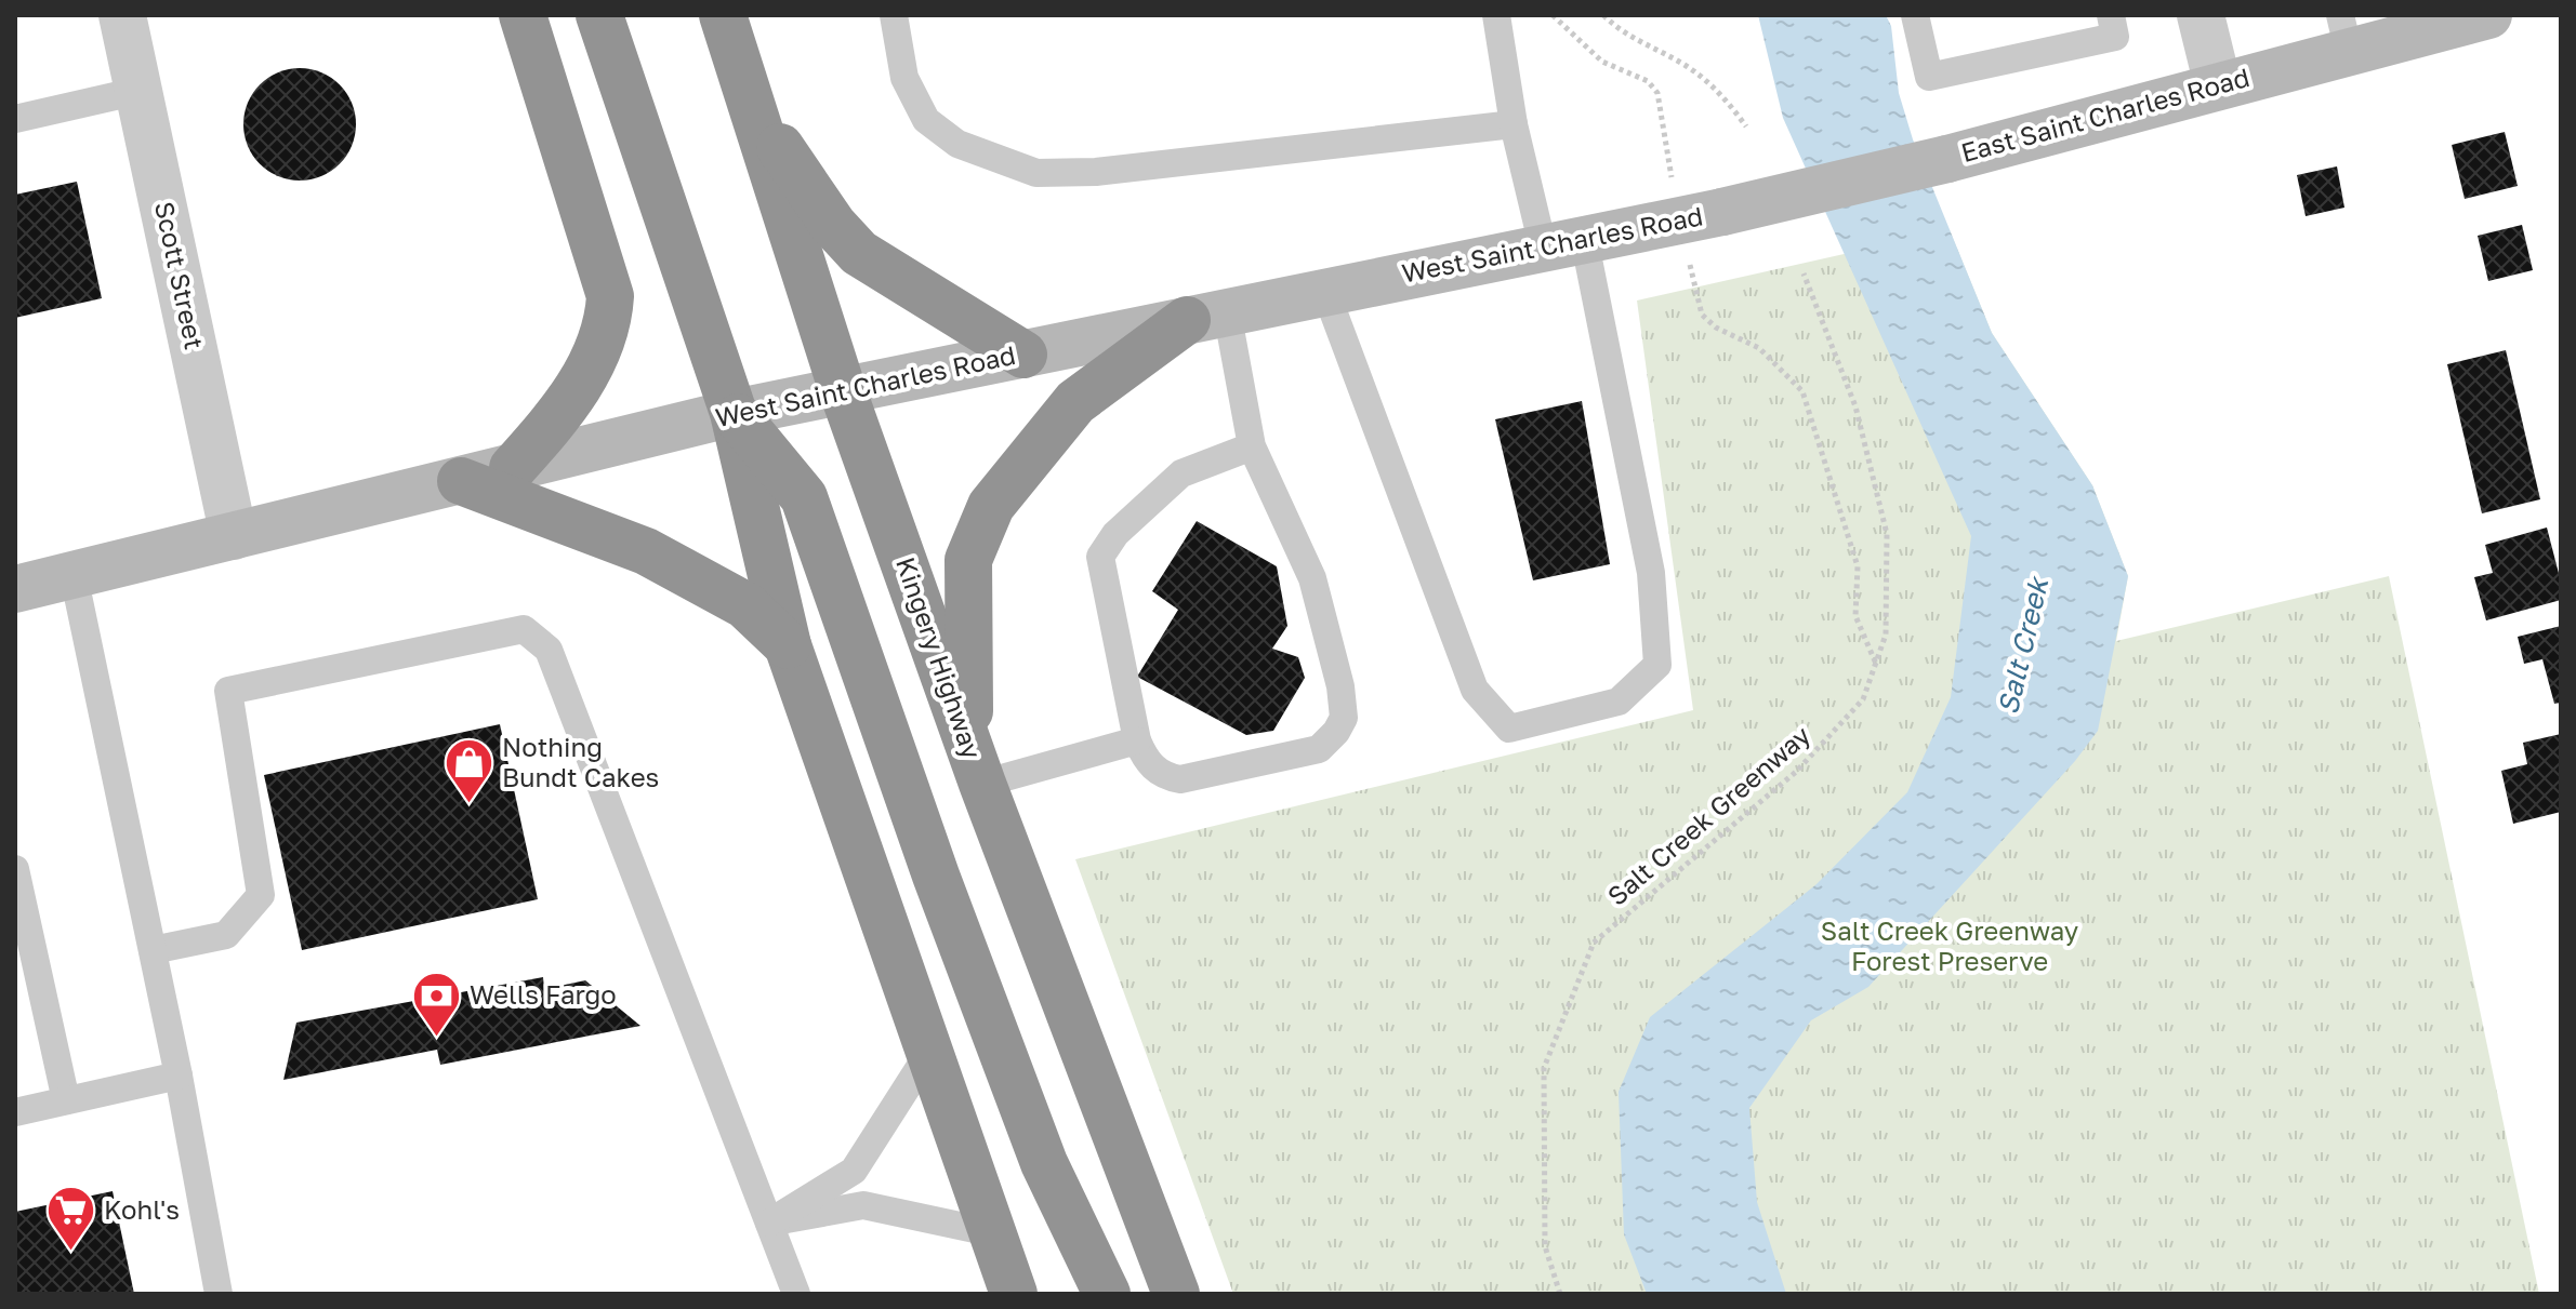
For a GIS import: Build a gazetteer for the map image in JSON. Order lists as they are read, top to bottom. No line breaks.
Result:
{"streets":{"highway":["Kingery Highway"],"main road":["East Saint Charles Road","West Saint Charles Road"],"street":["Scott Street"],"path":["Salt Creek Greenway"]},"crossings":[["East Saint Charles Road","West Saint Charles Road"],["West Saint Charles Road","Scott Street"],["West Saint Charles Road","Kingery Highway"]],"water":["Salt Creek"],"parks":["Salt Creek Greenway Forest Preserve"],"places":{"shop":["Nothing Bundt Cakes"],"bank":["Wells Fargo"],"supermarket":["Kohl's"]}}
